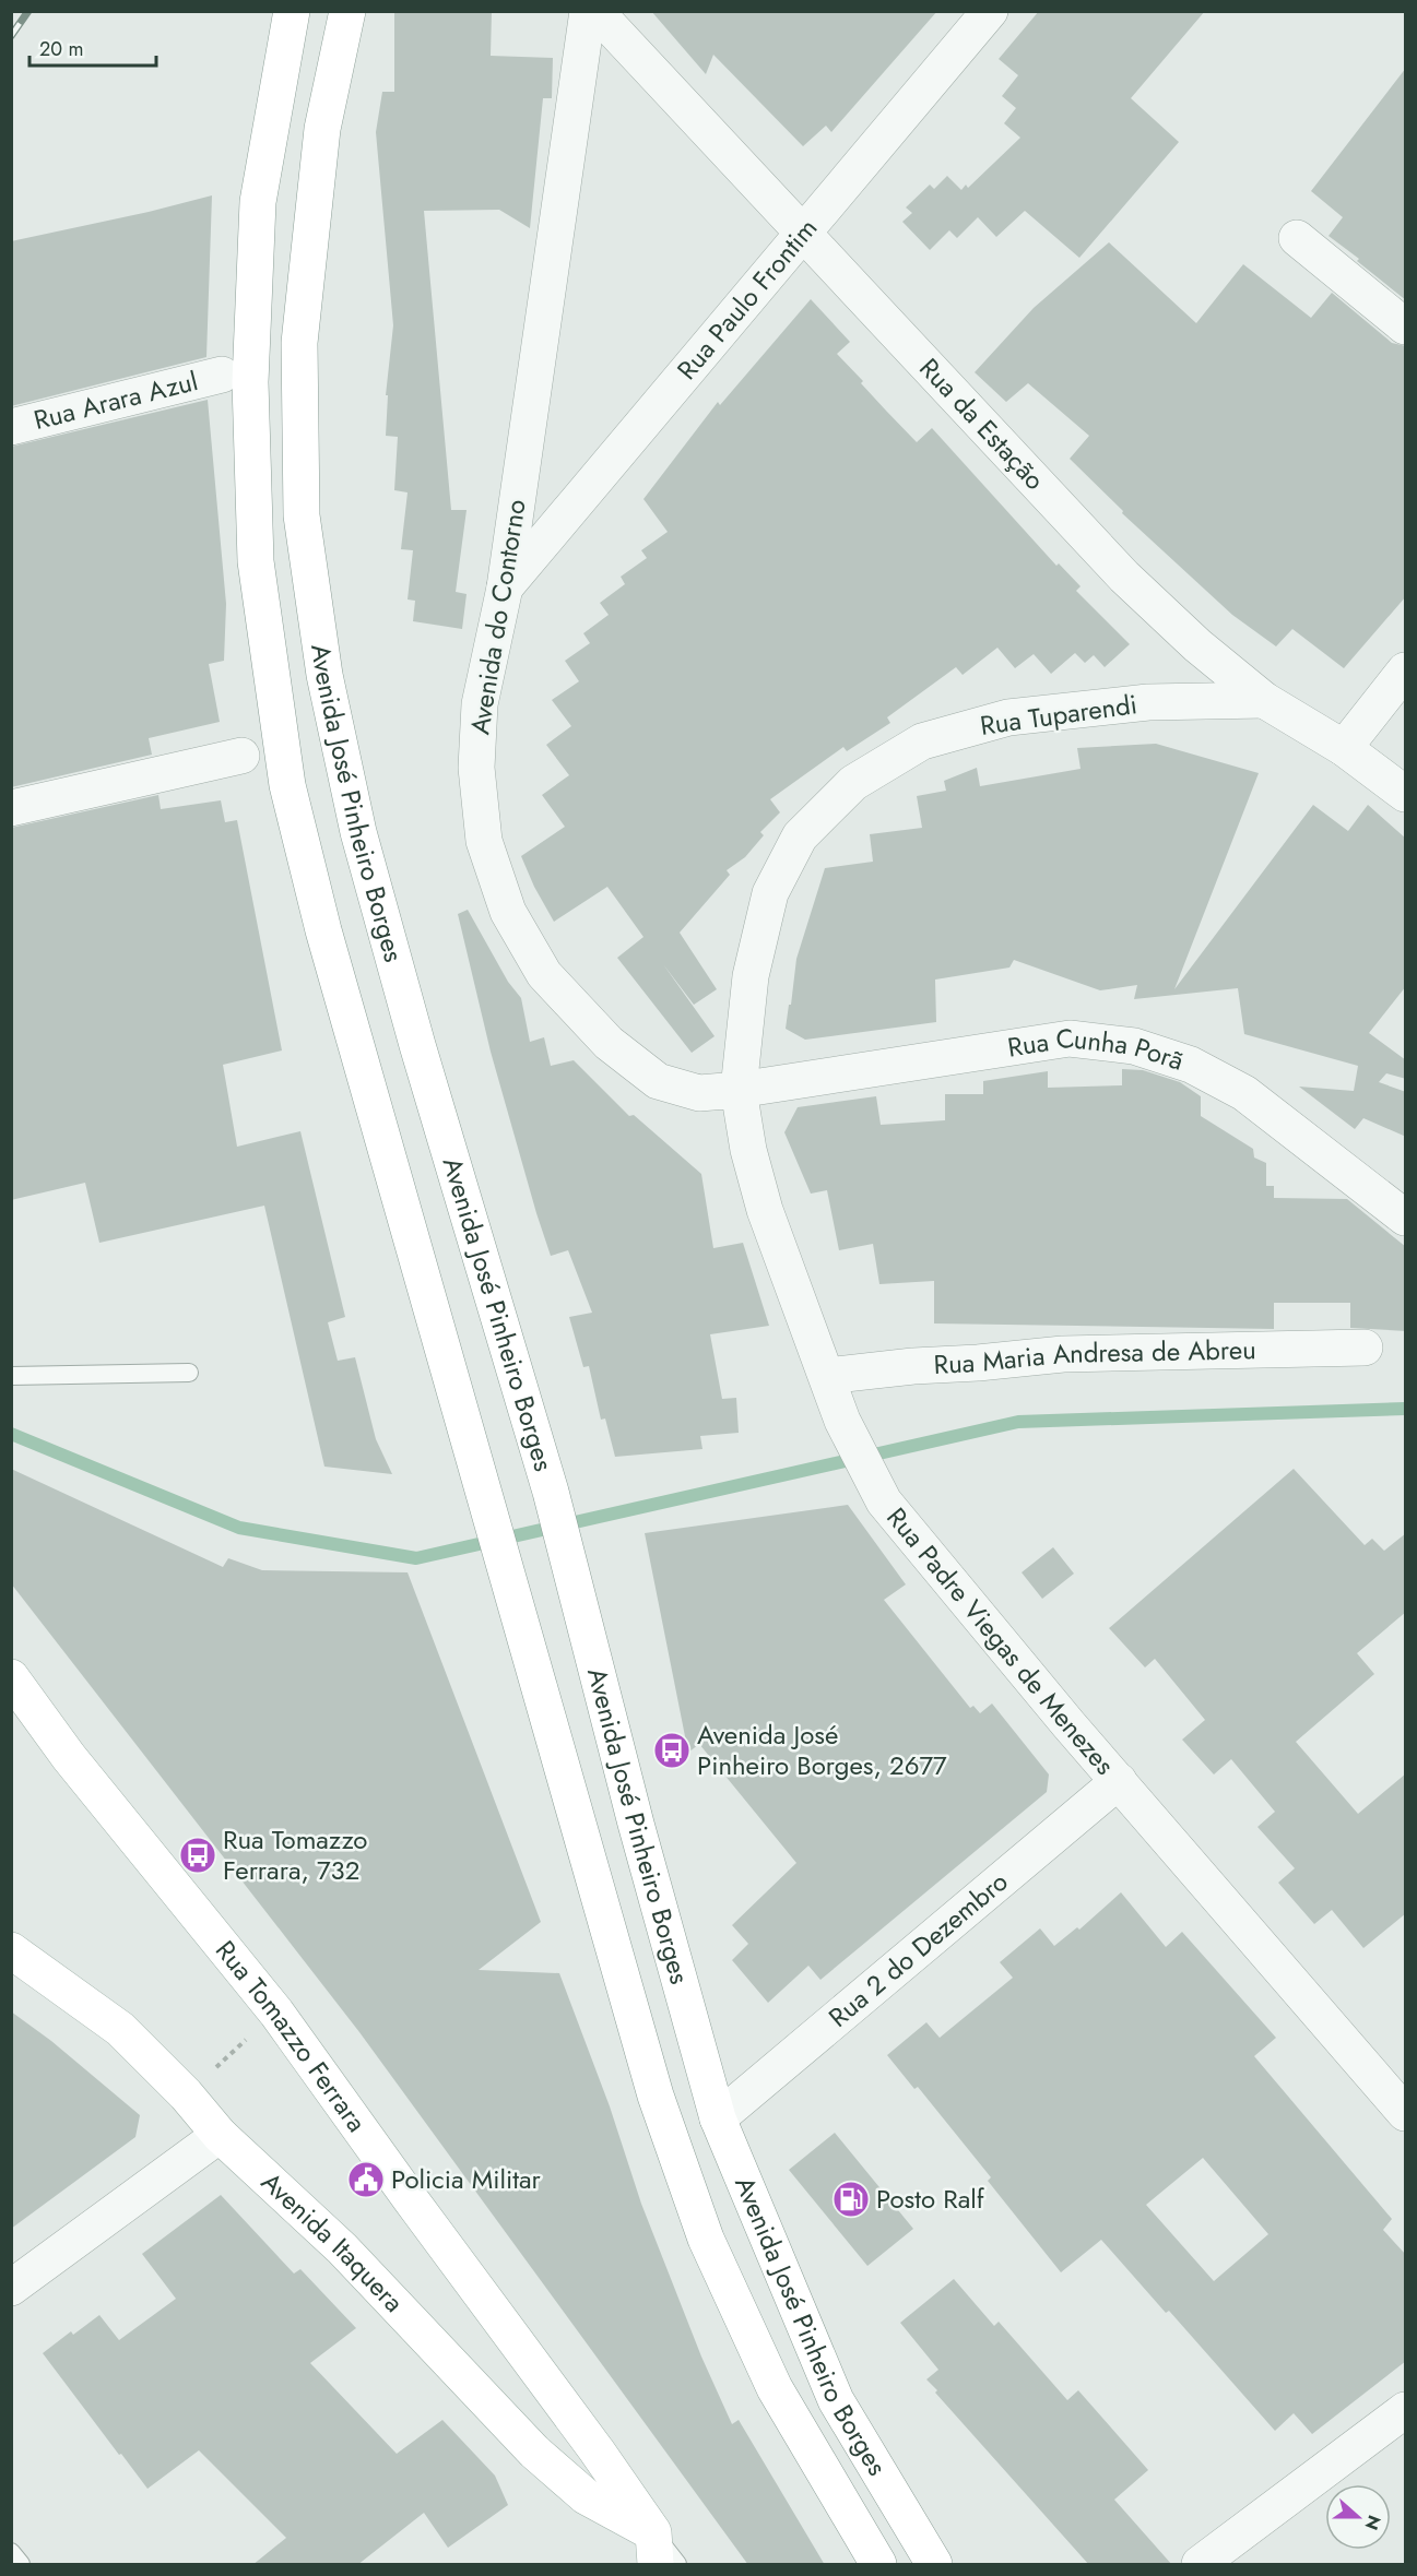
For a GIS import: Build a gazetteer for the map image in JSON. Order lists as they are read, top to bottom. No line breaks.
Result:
{"streets":{"main road":["Avenida José Pinheiro Borges","Rua Tomazzo Ferrara","Avenida Itaquera"],"street":["Rua Paulo Frontim","Rua Arara Azul","Rua da Estação","Avenida do Contorno","Rua Tuparendi","Rua Cunha Porã","Rua Maria Andresa de Abreu","Rua Padre Viegas de Menezes","Rua 2 do Dezembro"]},"crossings":[["Rua Paulo Frontim","Rua da Estação"],["Rua Paulo Frontim","Avenida do Contorno"],["Rua da Estação","Rua Tuparendi"],["Avenida do Contorno","Rua Tuparendi"],["Avenida do Contorno","Rua Cunha Porã"],["Avenida do Contorno","Rua Padre Viegas de Menezes"],["Rua Tuparendi","Rua Cunha Porã"],["Rua Tuparendi","Rua Padre Viegas de Menezes"],["Avenida José Pinheiro Borges","Rua 2 do Dezembro"],["Rua Cunha Porã","Rua Padre Viegas de Menezes"],["Rua Maria Andresa de Abreu","Rua Padre Viegas de Menezes"],["Rua Padre Viegas de Menezes","Rua 2 do Dezembro"],["Rua Tomazzo Ferrara","Avenida Itaquera"]],"places":{"bus stop":["Avenida José Pinheiro Borges, 2677","Rua Tomazzo Ferrara, 732"],"public building":["Policia Militar"],"fuel station":["Posto Ralf"]},"scale_bar":"20 m","north":"right"}
